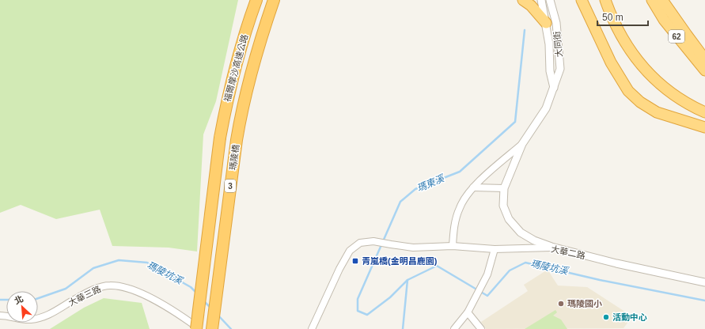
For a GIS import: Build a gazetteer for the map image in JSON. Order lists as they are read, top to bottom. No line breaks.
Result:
{"streets":{"highway":["62","福爾摩沙高速公路","瑪陵橋","3"],"street":["大同街","大華二路","大華三路"]},"crossings":[["大同街","大華二路"],["福爾摩沙高速公路","瑪陵橋"]],"water":["瑪東溪","瑪陵坑溪"],"places":{"transit":["青嵐橋(金明昌鹿園)"],"other":["瑪陵國小","活動中心"]},"scale_bar":"50 m","north":"top left"}
